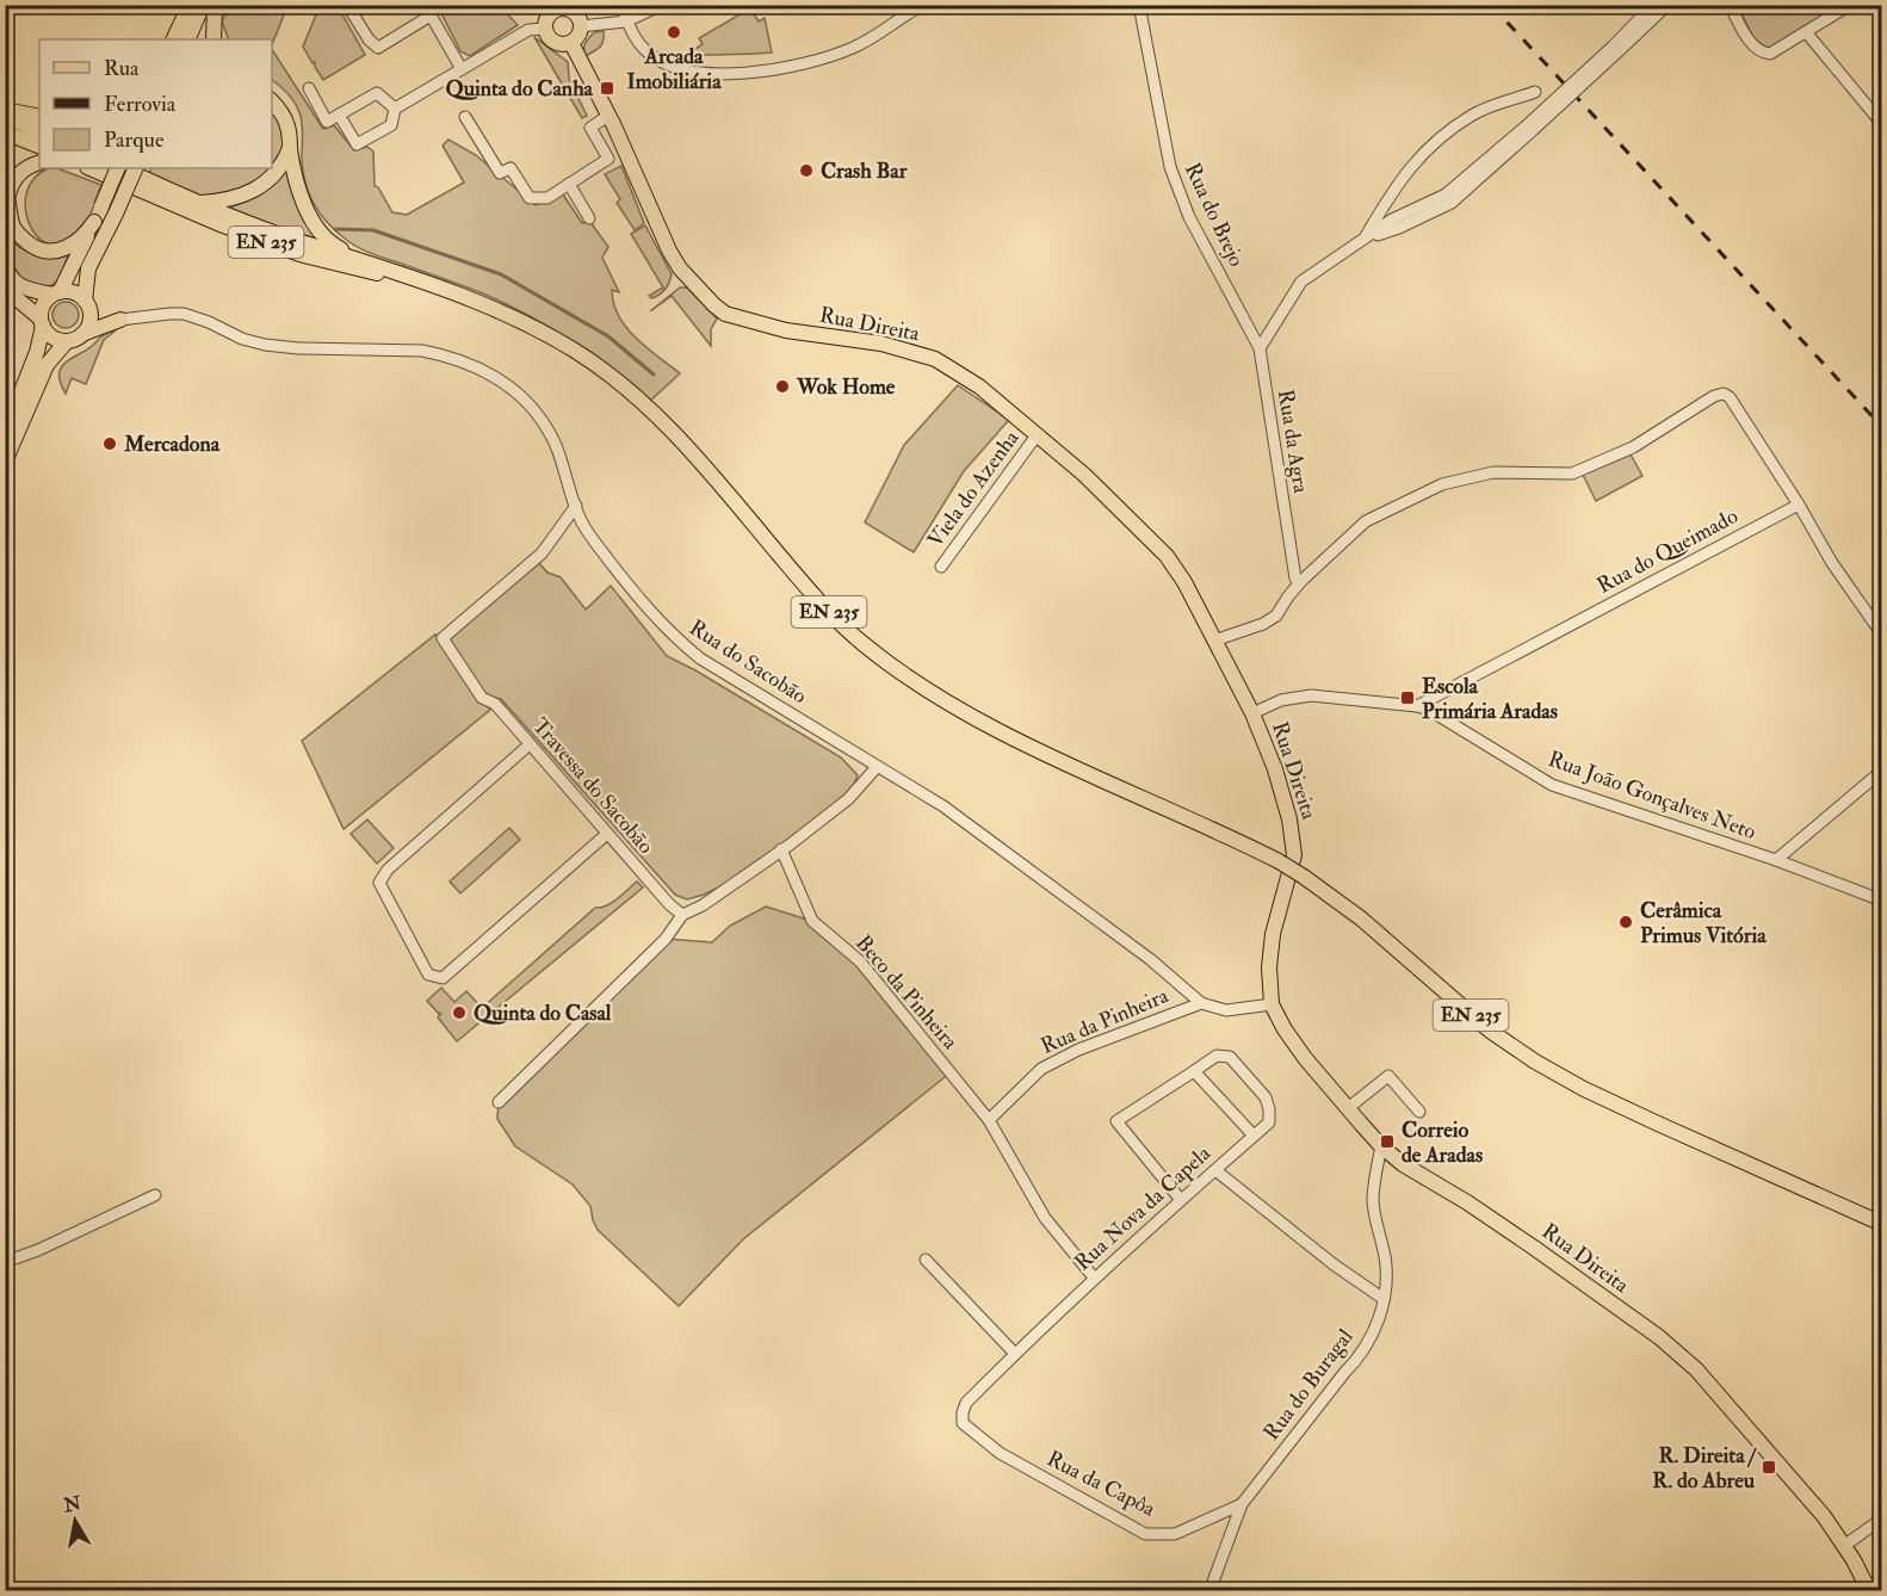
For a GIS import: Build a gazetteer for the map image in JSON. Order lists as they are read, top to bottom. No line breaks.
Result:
{"streets":{"main road":["EN 235","Rua Direita"],"street":["Rua do Brejo","Rua da Agra","Viela do Azenha","Rua do Queimado","Rua do Sacobão","Travessa do Sacobão","Rua João Gonçalves Neto","Beco da Pinheira","Rua da Pinheira","Rua Nova da Capela","Rua do Buragal","Rua da Capôa"]},"crossings":[["Rua do Brejo","Rua da Agra"],["Rua Direita","Viela do Azenha"],["Rua Direita","Rua João Gonçalves Neto"],["Rua Direita","Rua da Pinheira"],["Rua Direita","Rua do Buragal"],["Rua do Queimado","Rua João Gonçalves Neto"],["Rua do Sacobão","Travessa do Sacobão"],["Rua do Sacobão","Rua da Pinheira"],["Beco da Pinheira","Rua da Pinheira"],["Rua Nova da Capela","Rua da Capôa"],["Rua do Buragal","Rua da Capôa"]],"places":{"other":["Arcada Imobiliária","Crash Bar","Wok Home","Mercadona","Cerâmica Primus Vitória","Quinta do Casal"],"transit":["Quinta do Canha","Escola Primária Aradas","Correio de Aradas","R. Direita / R. do Abreu"]},"legend":["Rua","Ferrovia","Parque"],"north":"top"}
